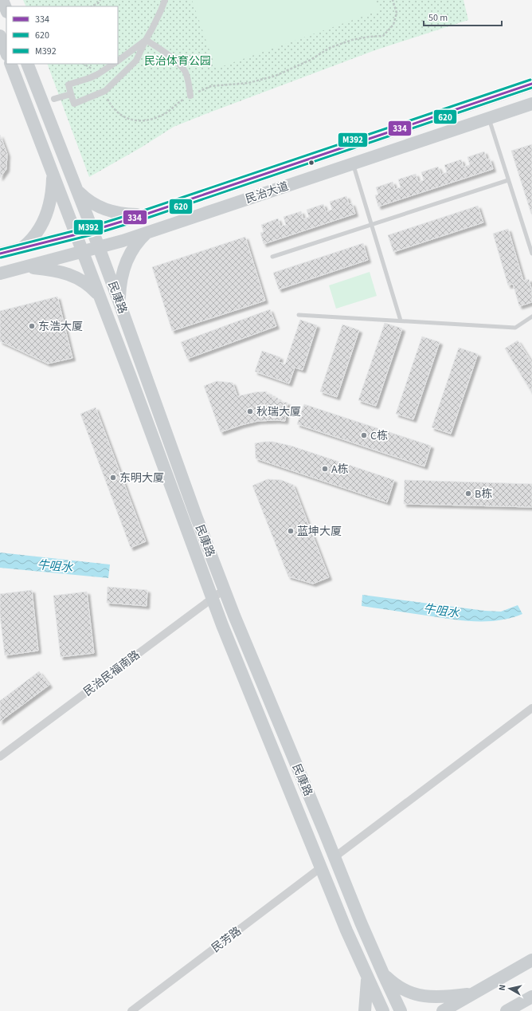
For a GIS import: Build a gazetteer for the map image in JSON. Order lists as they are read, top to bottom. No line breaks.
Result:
{"streets":{"main road":["民治大道","民康路"],"street":["民治民福南路","民芳路"]},"crossings":[["民治大道","民康路"],["民康路","民治民福南路"],["民康路","民芳路"]],"water":["牛咀水"],"parks":["民治体育公园"],"places":["东浩大厦","秋瑞大厦","C栋","A栋","东明大厦","B栋","蓝坤大厦"],"lines":["transit line M392","transit line 334","transit line 620"],"legend":["334","620","M392"],"scale_bar":"50 m","north":"left"}
